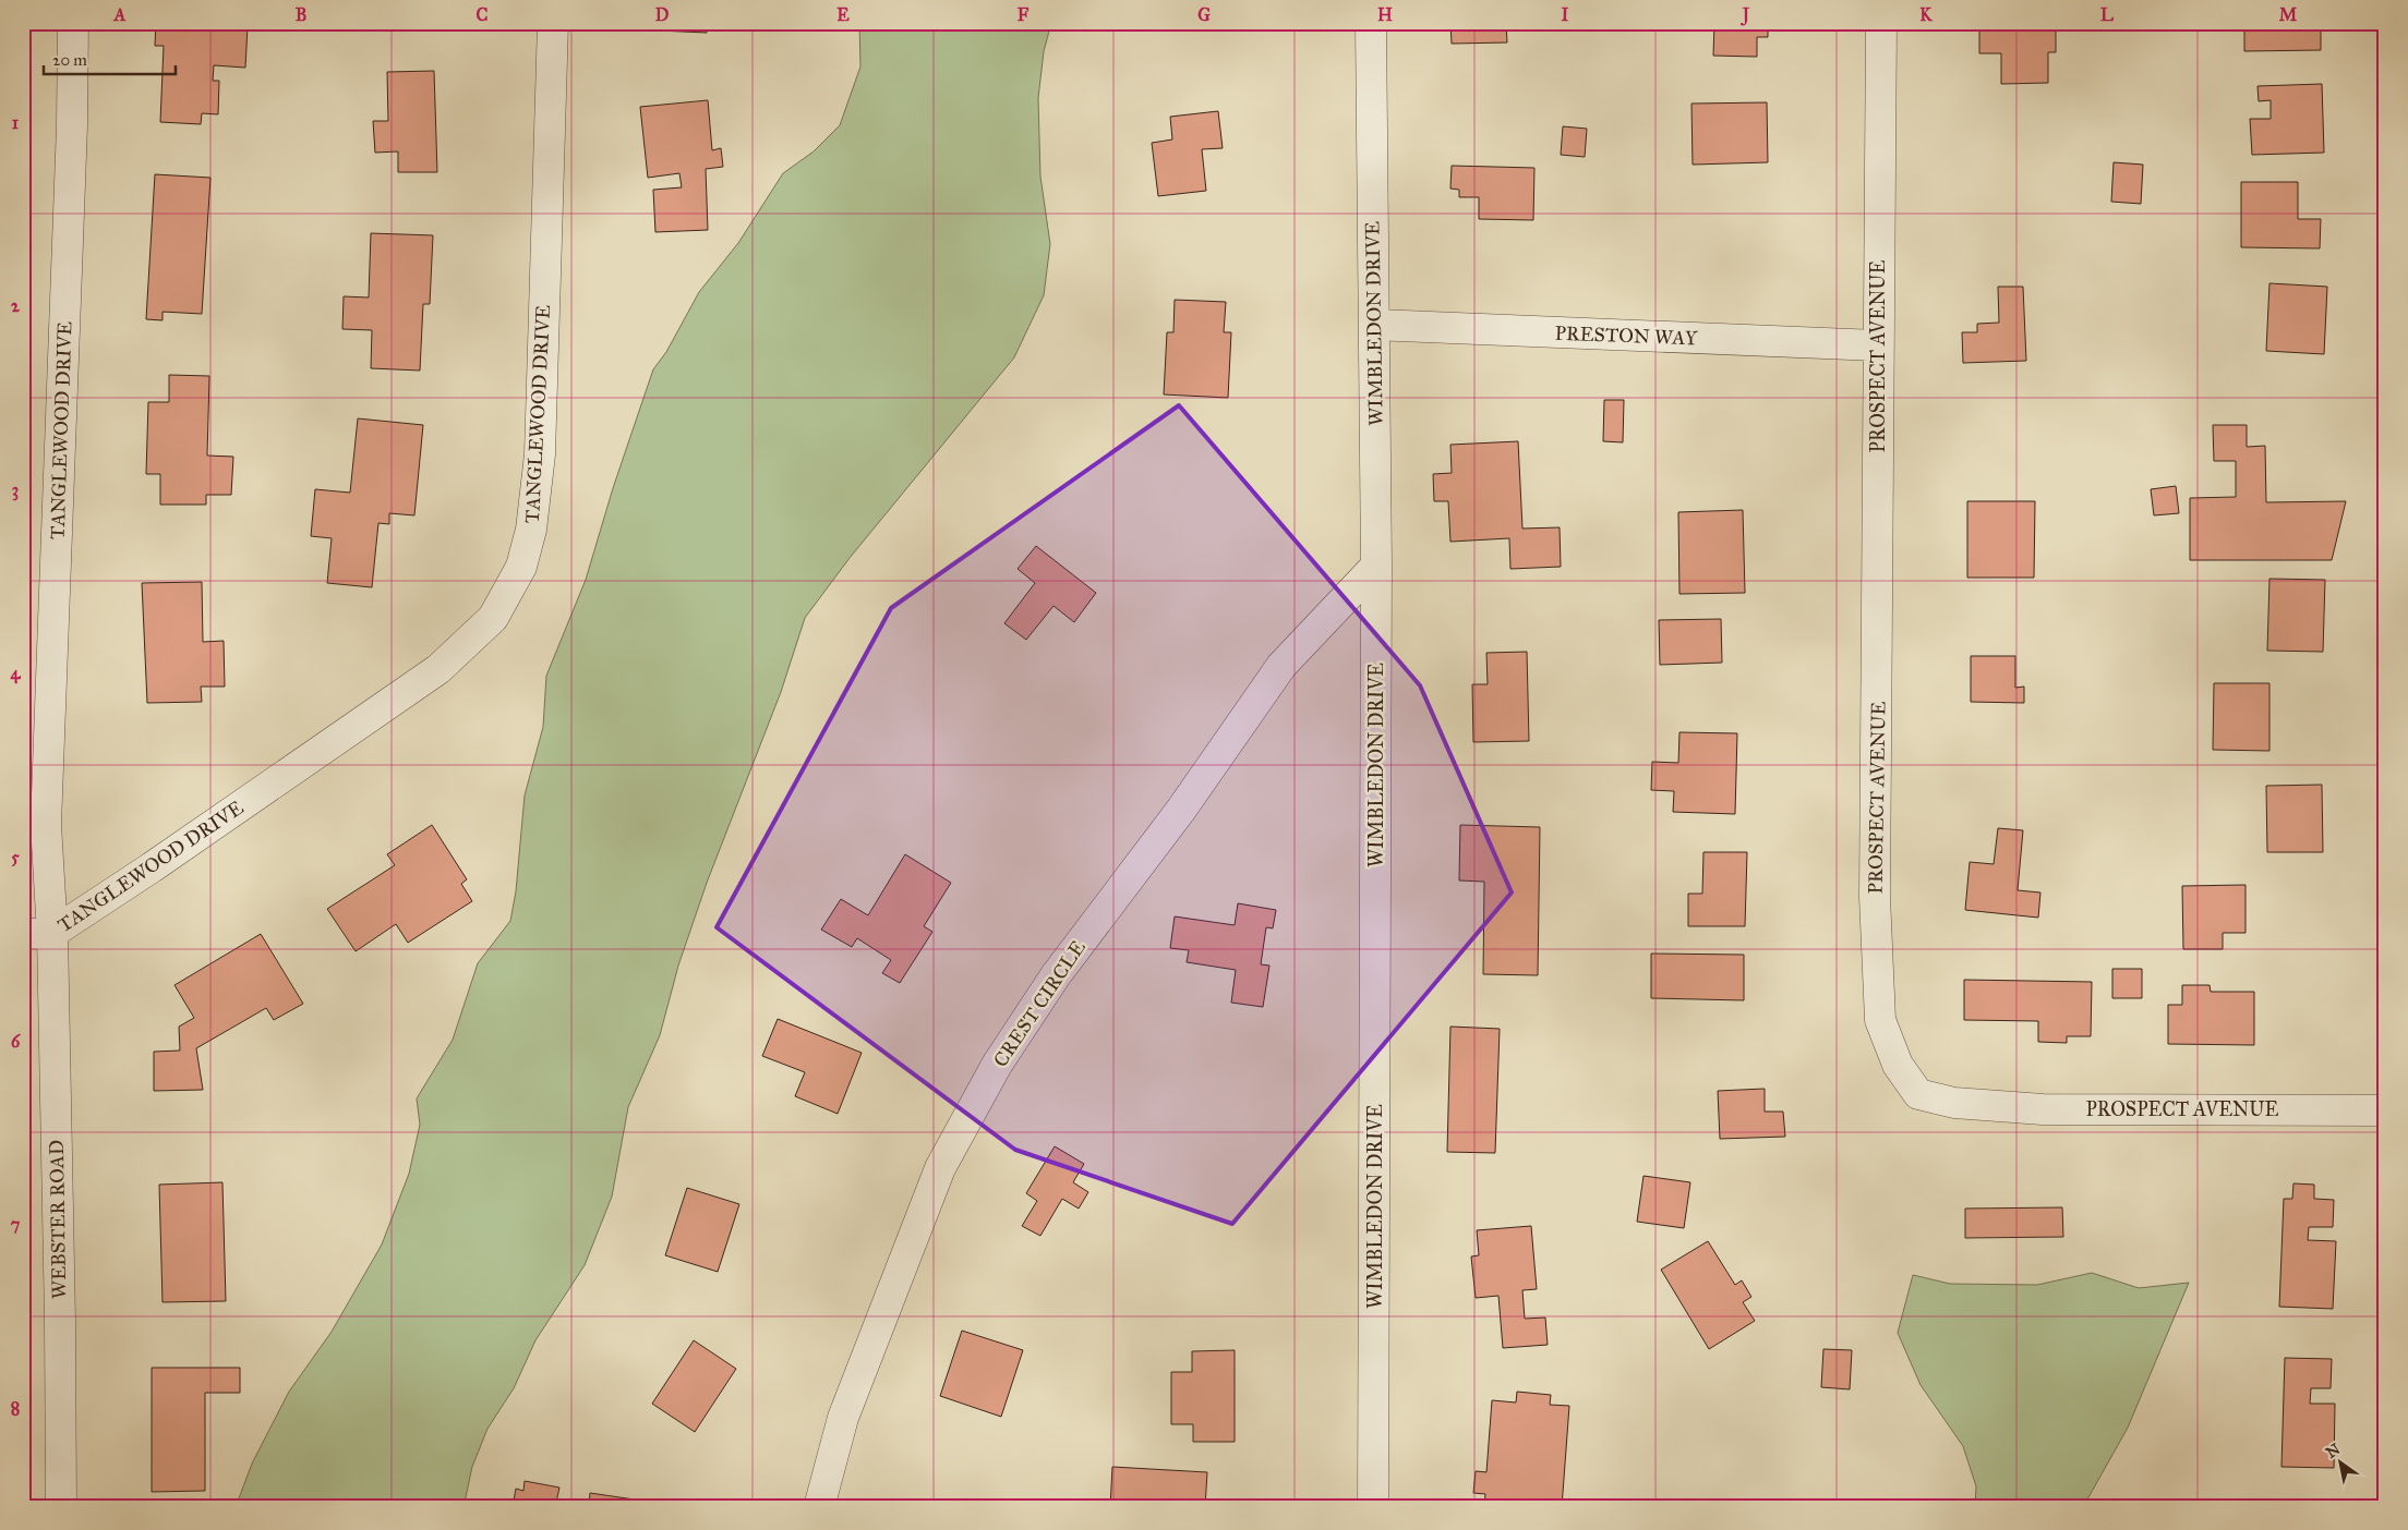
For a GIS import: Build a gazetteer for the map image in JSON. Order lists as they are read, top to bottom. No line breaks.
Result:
{"streets":{"street":["WIMBLEDON DRIVE","PRESTON WAY","PROSPECT AVENUE","TANGLEWOOD DRIVE","CREST CIRCLE","WEBSTER ROAD"]},"crossings":[["WIMBLEDON DRIVE","PRESTON WAY"],["WIMBLEDON DRIVE","CREST CIRCLE"],["PRESTON WAY","PROSPECT AVENUE"],["TANGLEWOOD DRIVE","WEBSTER ROAD"]],"scale_bar":"20 m","north":"top left","grid":{"columns":["A","B","C","D","E","F","G","H","I","J","K","L","M"],"rows":["1","2","3","4","5","6","7","8"]}}
